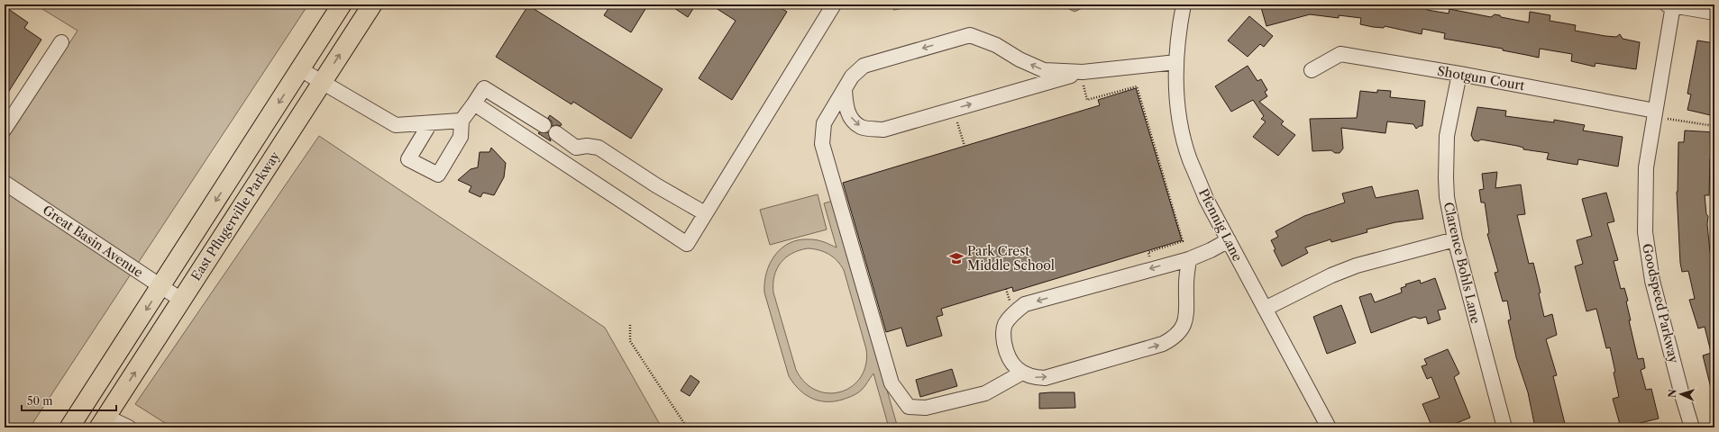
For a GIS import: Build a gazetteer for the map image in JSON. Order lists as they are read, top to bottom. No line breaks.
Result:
{"streets":{"main road":["East Pflugerville Parkway"],"street":["Shotgun Court","Pfennig Lane","Great Basin Avenue","Clarence Bohls Lane","Goodspeed Parkway"]},"crossings":[["Shotgun Court","Clarence Bohls Lane"],["Shotgun Court","Goodspeed Parkway"],["East Pflugerville Parkway","Great Basin Avenue"]],"places":{"school or university":["Park Crest Middle School"]},"scale_bar":"50 m","north":"left"}
